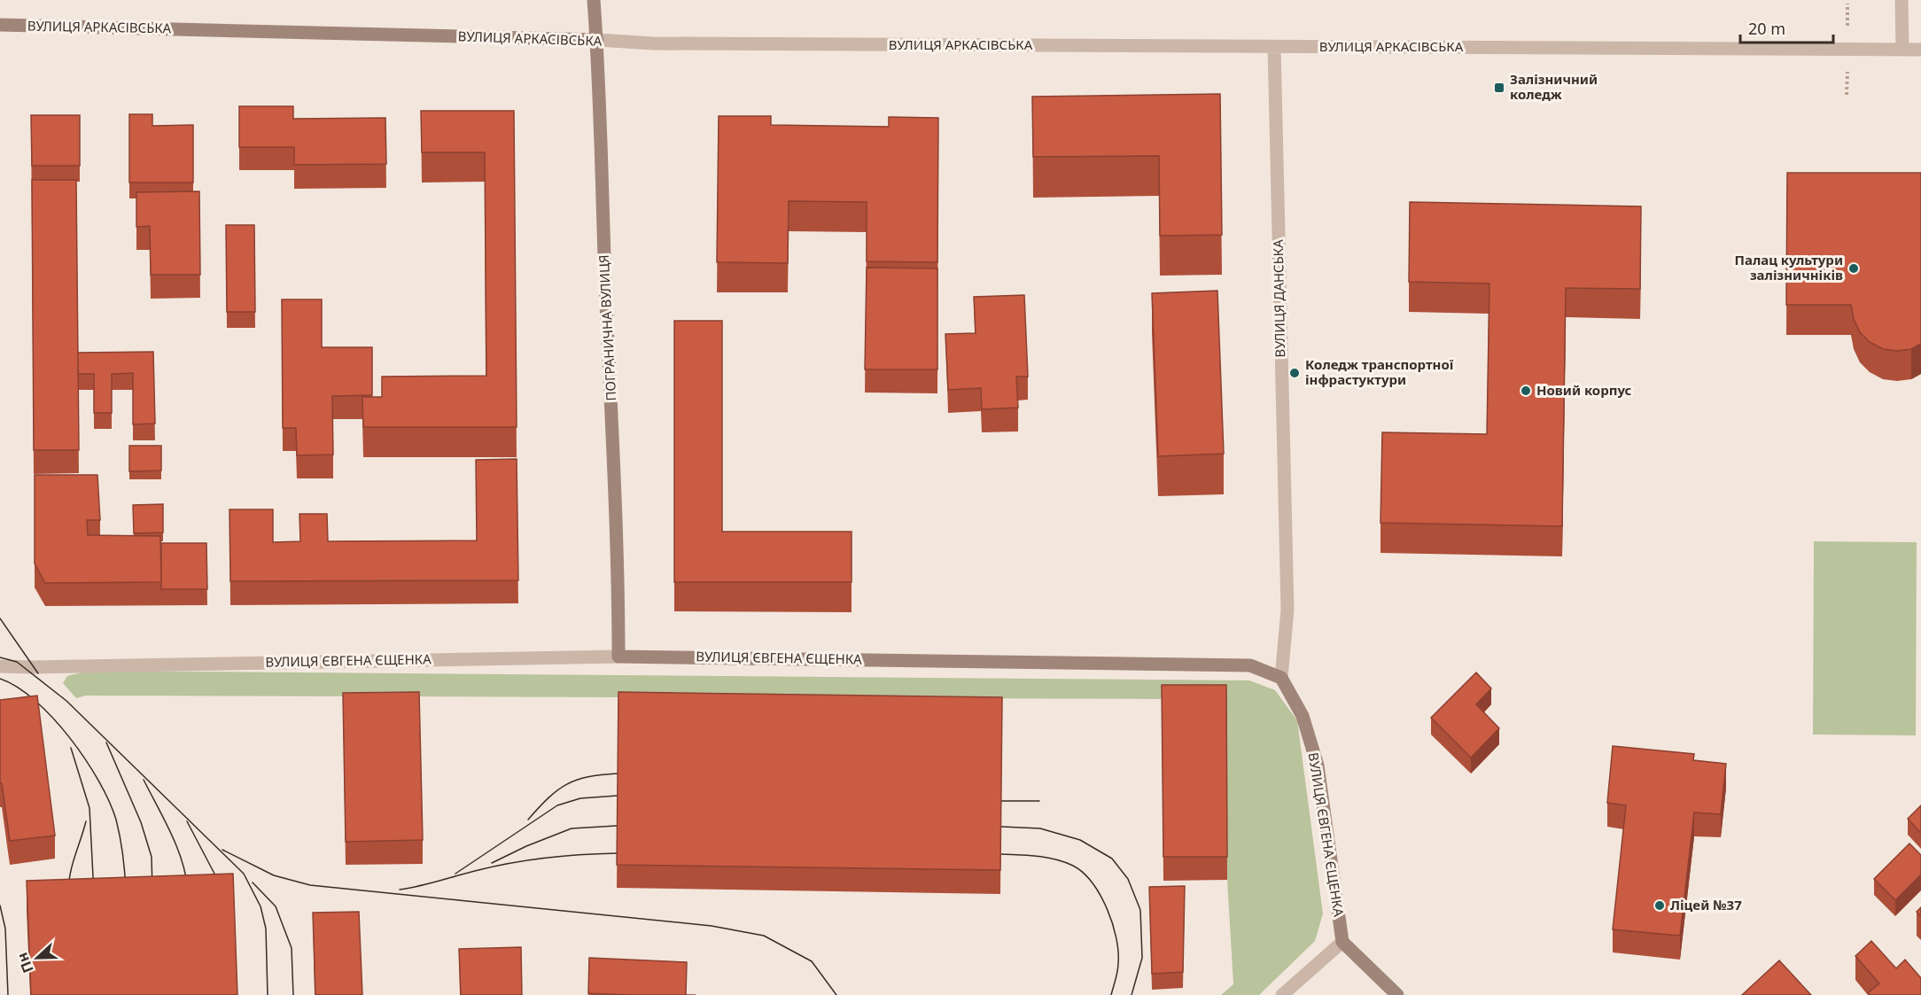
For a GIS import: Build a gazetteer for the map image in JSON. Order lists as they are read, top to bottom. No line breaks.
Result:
{"streets":{"street":["ВУЛИЦЯ АРКАСІВСЬКА","ВУЛИЦЯ ДАНСЬКА","ПОГРАНИЧНА ВУЛИЦЯ","ВУЛИЦЯ ЄВГЕНА ЄЩЕНКА"]},"crossings":[["ВУЛИЦЯ АРКАСІВСЬКА","ВУЛИЦЯ ДАНСЬКА"],["ВУЛИЦЯ АРКАСІВСЬКА","ПОГРАНИЧНА ВУЛИЦЯ"],["ВУЛИЦЯ ДАНСЬКА","ВУЛИЦЯ ЄВГЕНА ЄЩЕНКА"],["ПОГРАНИЧНА ВУЛИЦЯ","ВУЛИЦЯ ЄВГЕНА ЄЩЕНКА"]],"places":{"transit":["Залізничний коледж"],"other":["Палац культури залізничніків","Коледж транспортної інфрастуктури","Новий корпус","Ліцей №37"]},"scale_bar":"20 m","north":"left"}
